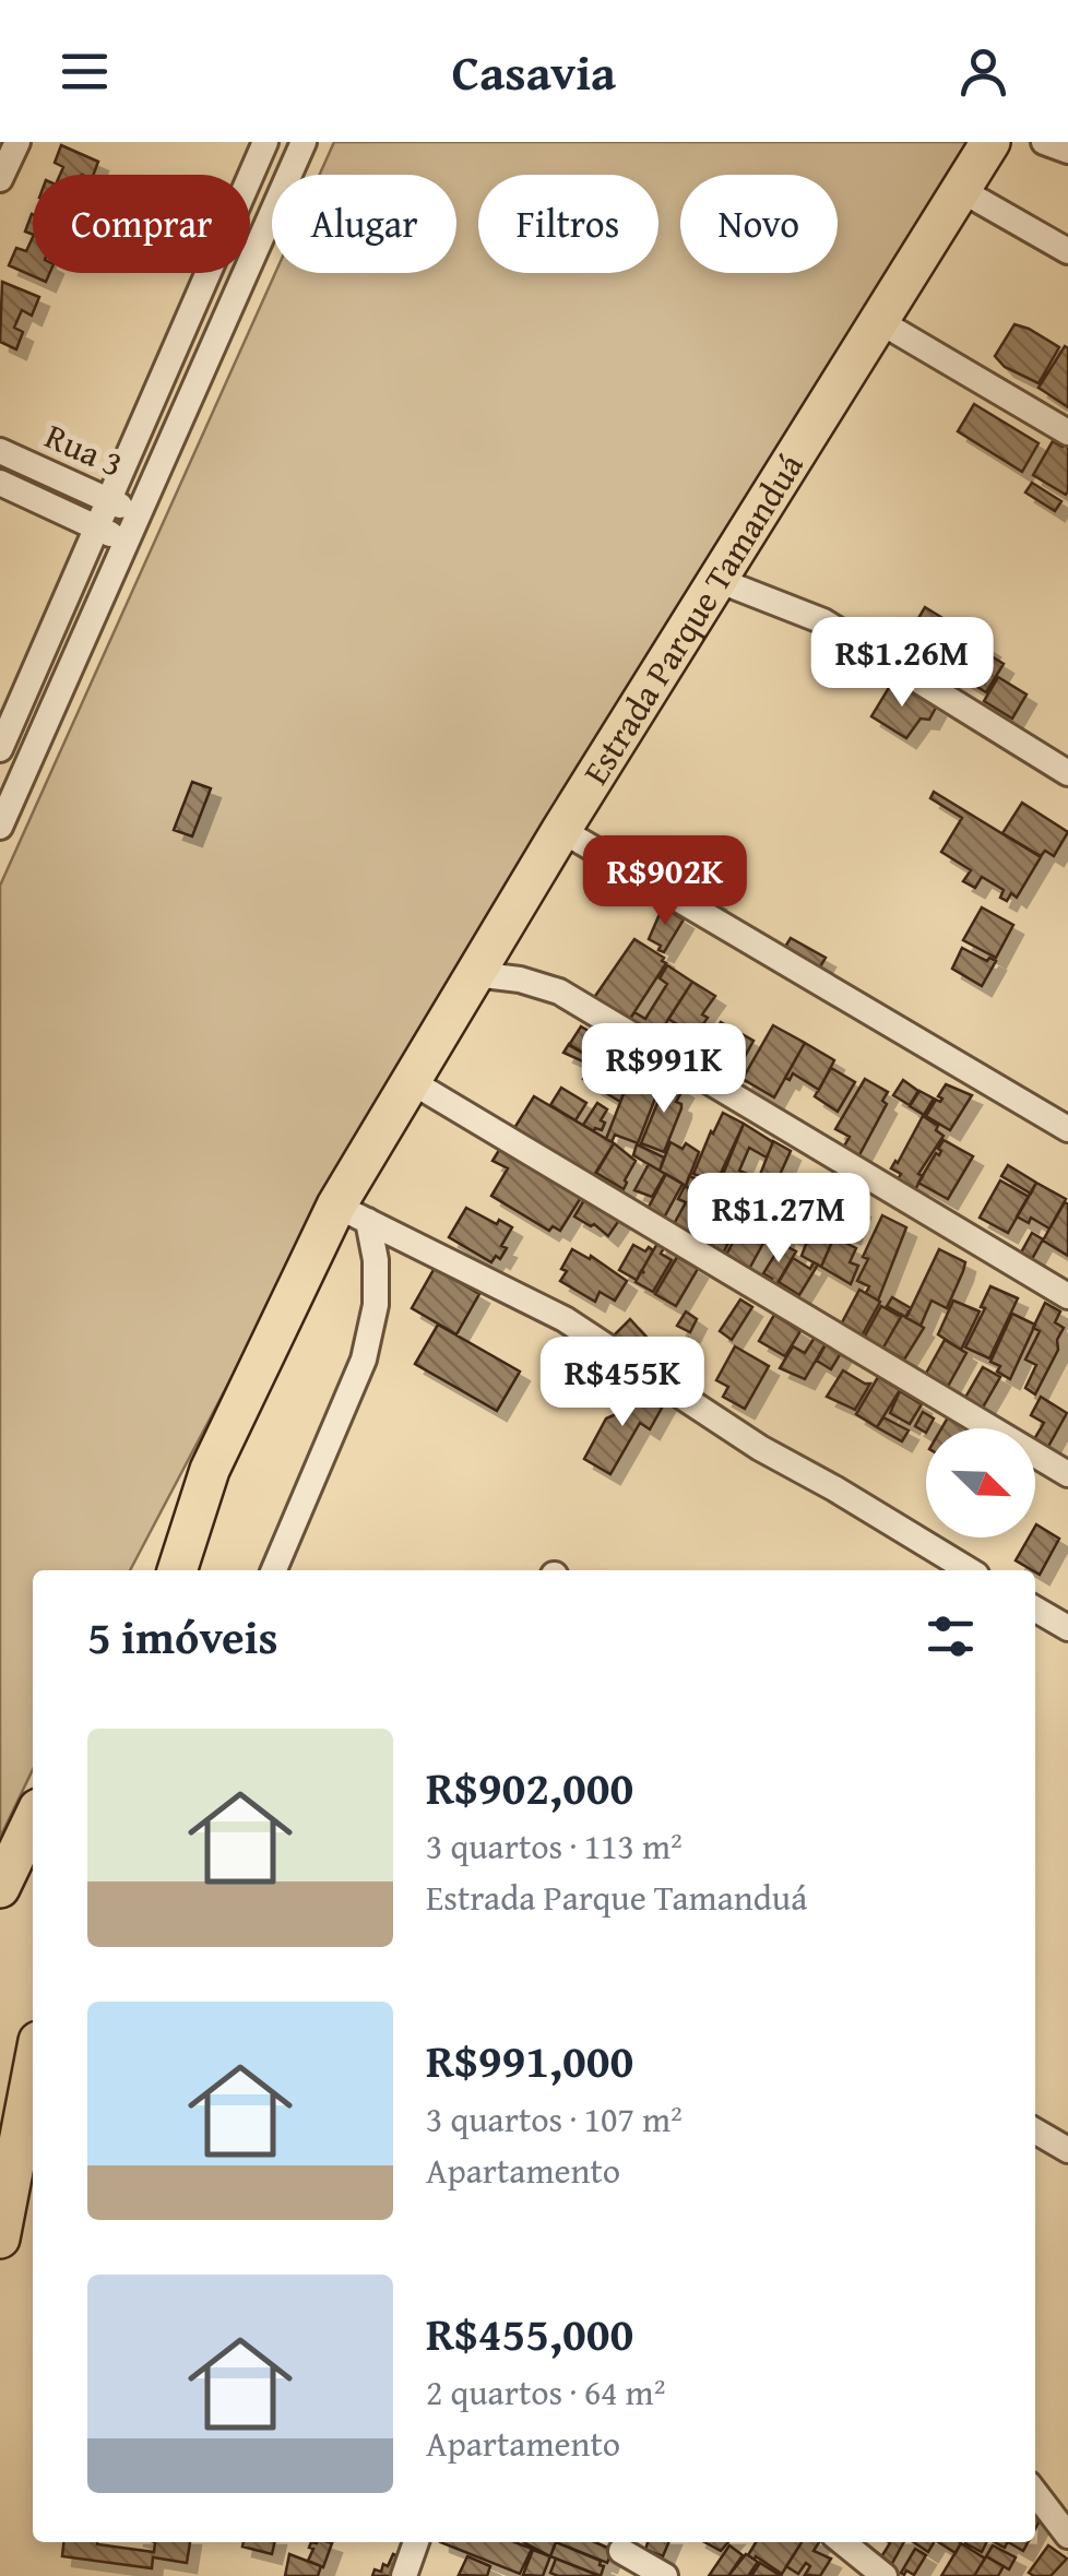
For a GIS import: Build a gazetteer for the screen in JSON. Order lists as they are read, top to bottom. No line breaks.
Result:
{"streets":{"main road":["Estrada Parque Tamanduá"],"street":["Rua 3"]},"north":"bottom right","page":{"header":"Casavia","chip":["Comprar","Alugar","Filtros","Novo"],"price":["R$1.26M","R$902K","R$991K","R$1.27M","R$455K"],"heading":"5 imóveis","list":[{"name":"R$902,000","note":"3 quartos · 113 m² · Estrada Parque Tamanduá"},{"name":"R$991,000","note":"3 quartos · 107 m² · Apartamento"},{"name":"R$455,000","note":"2 quartos · 64 m² · Apartamento"}]}}
